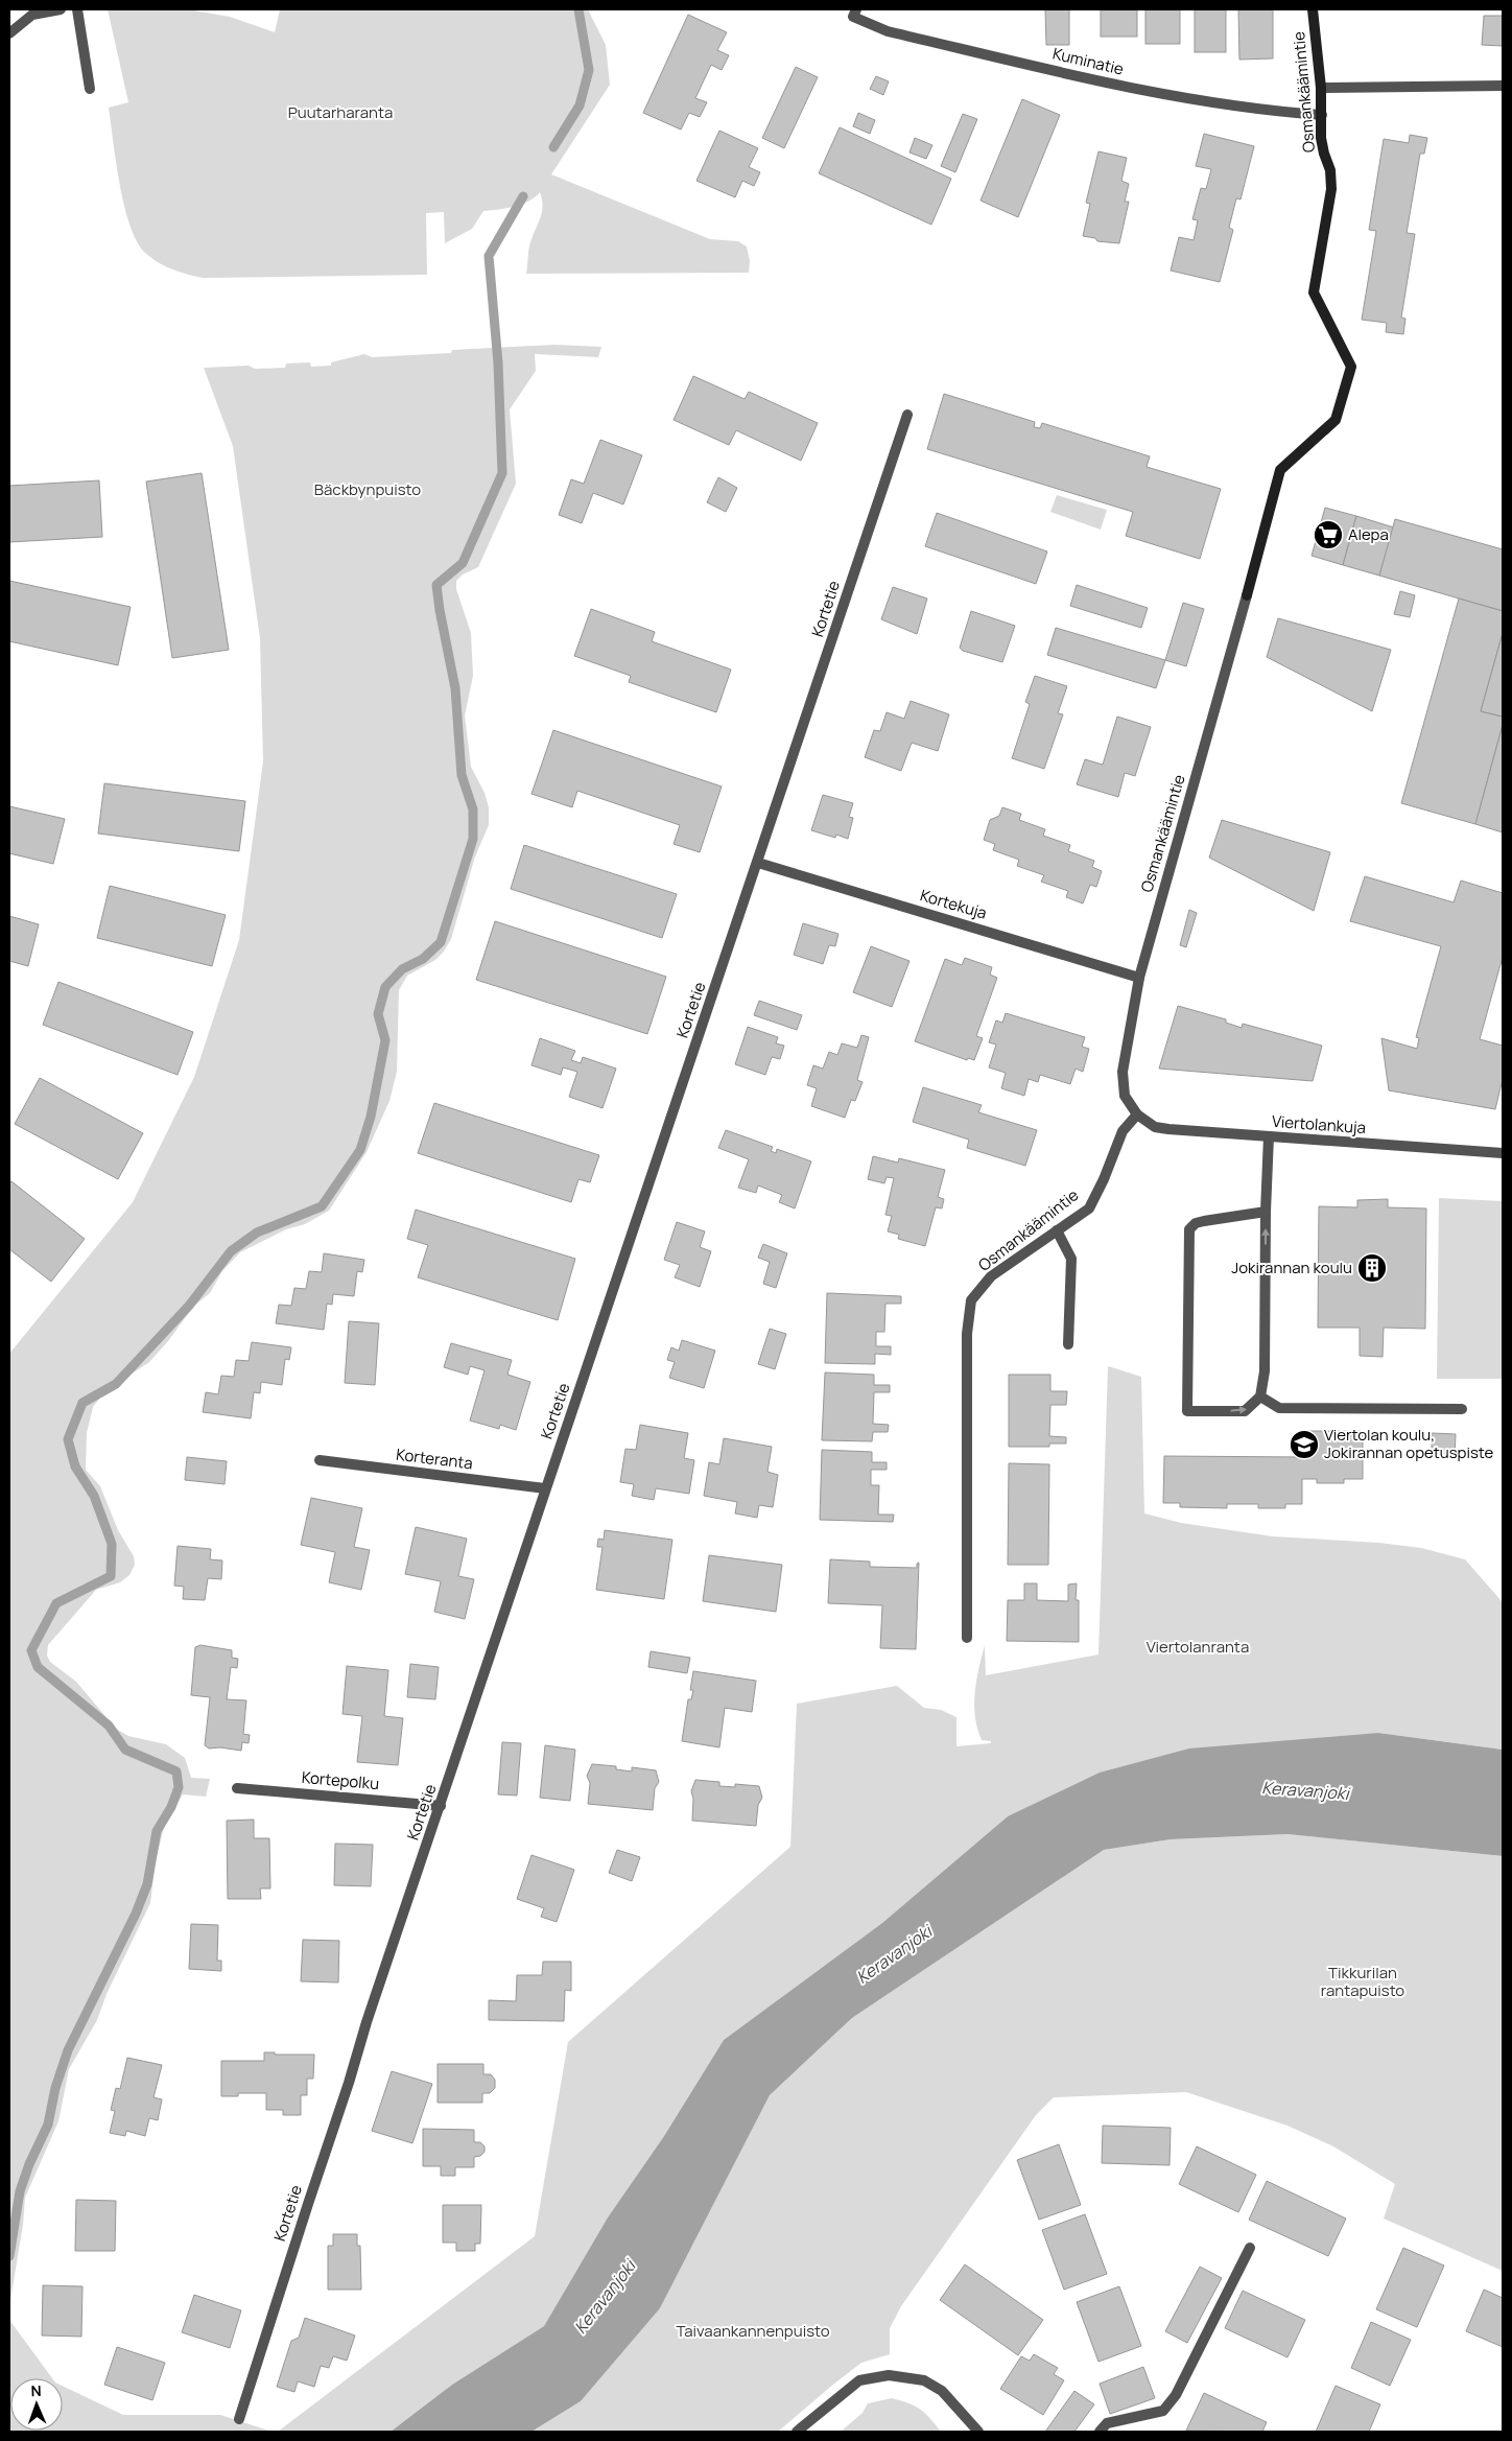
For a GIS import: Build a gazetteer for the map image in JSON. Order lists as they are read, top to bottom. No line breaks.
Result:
{"streets":{"street":["Kuminatie","Osmankäämintie","Kortetie","Kortekuja","Viertolankuja","Korteranta","Kortepolku"]},"crossings":[["Kuminatie","Osmankäämintie"],["Osmankäämintie","Kortekuja"],["Osmankäämintie","Viertolankuja"],["Kortetie","Kortekuja"],["Kortetie","Korteranta"],["Kortetie","Kortepolku"]],"water":["Keravanjoki"],"parks":["Puutarharanta","Bäckbynpuisto","Viertolanranta","Tikkurilan rantapuisto","Taivaankannenpuisto"],"places":{"supermarket":["Alepa"],"building":["Jokirannan koulu"],"school or university":["Viertolan koulu, Jokirannan opetuspiste"]},"north":"top"}
